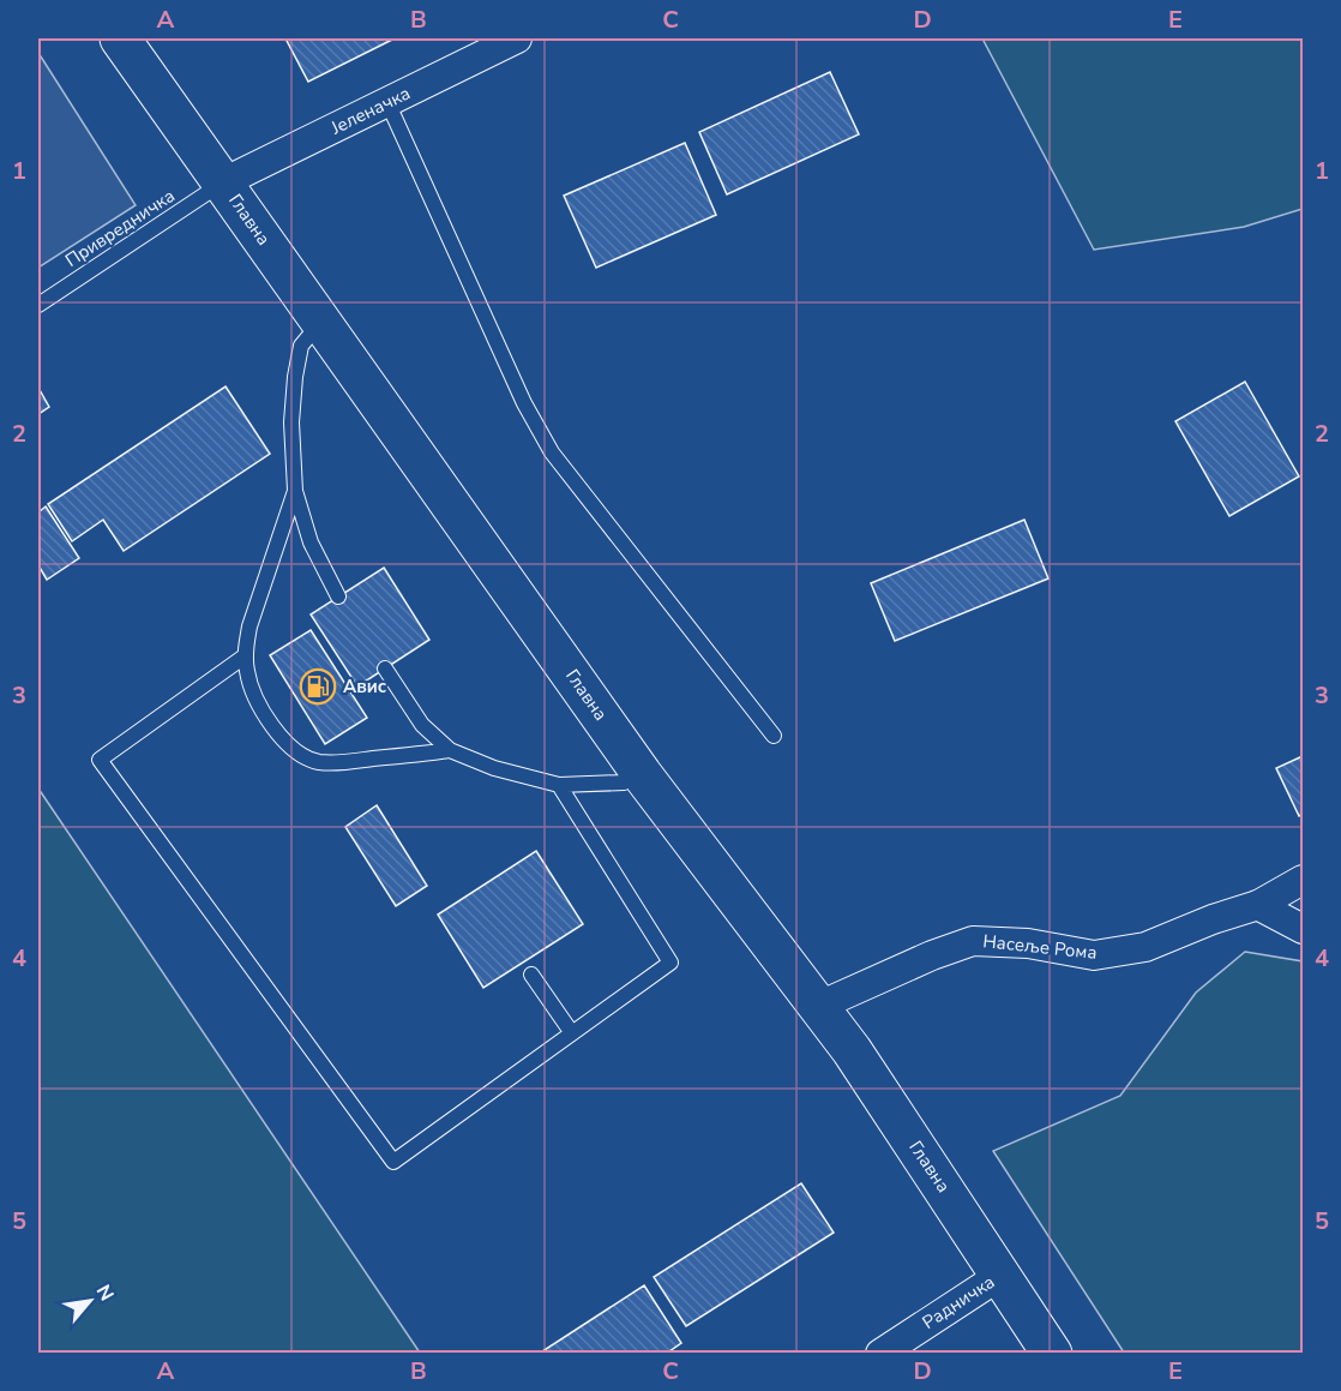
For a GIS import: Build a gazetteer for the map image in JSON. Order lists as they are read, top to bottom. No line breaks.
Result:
{"streets":{"main road":["Главна"],"street":["Јеленачка","Насеље Рома","Радничка"],"lane":["Привредничка"]},"crossings":[["Јеленачка","Главна"],["Јеленачка","Привредничка"],["Главна","Привредничка"],["Главна","Насеље Рома"],["Главна","Радничка"]],"places":{"fuel station":["Авис"]},"north":"top right","grid":{"columns":["A","B","C","D","E"],"rows":["1","2","3","4","5"]}}
